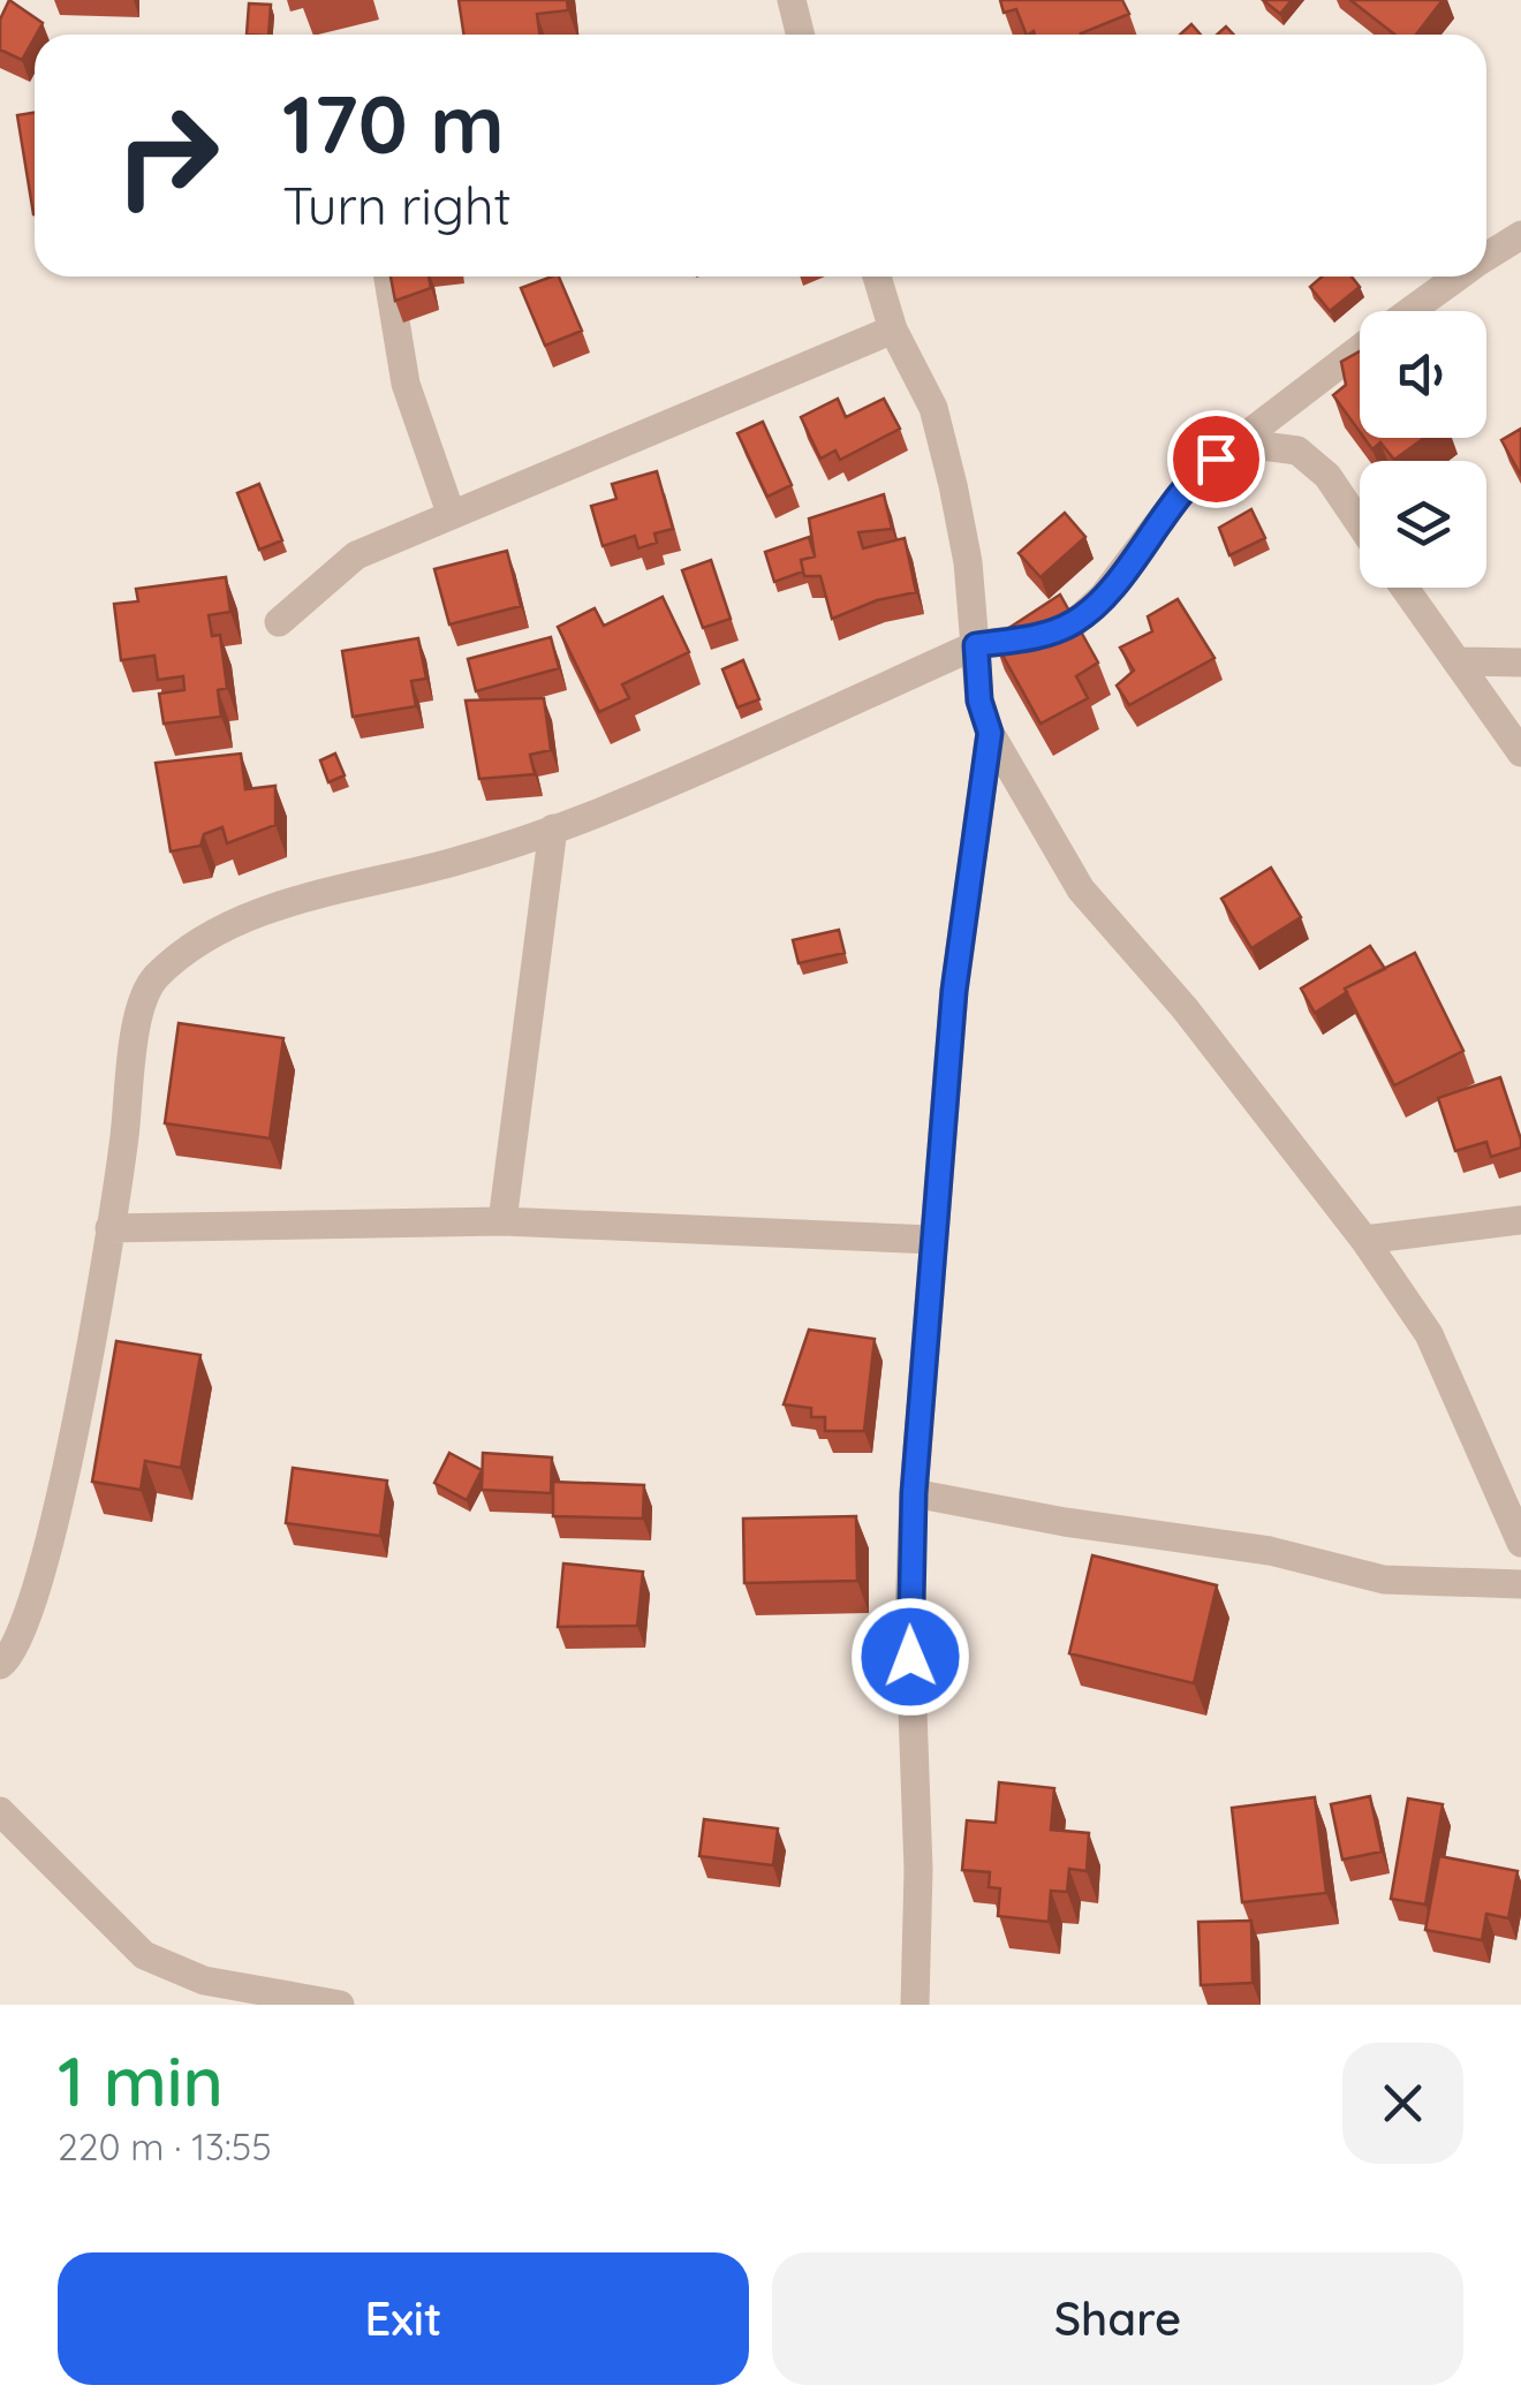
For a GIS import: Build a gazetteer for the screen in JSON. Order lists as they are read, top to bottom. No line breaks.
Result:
{"page":{"turn":["170 m","Turn right"],"heading":["1 min","220 m · 13:55"],"buttons":["Exit","Share"]}}
